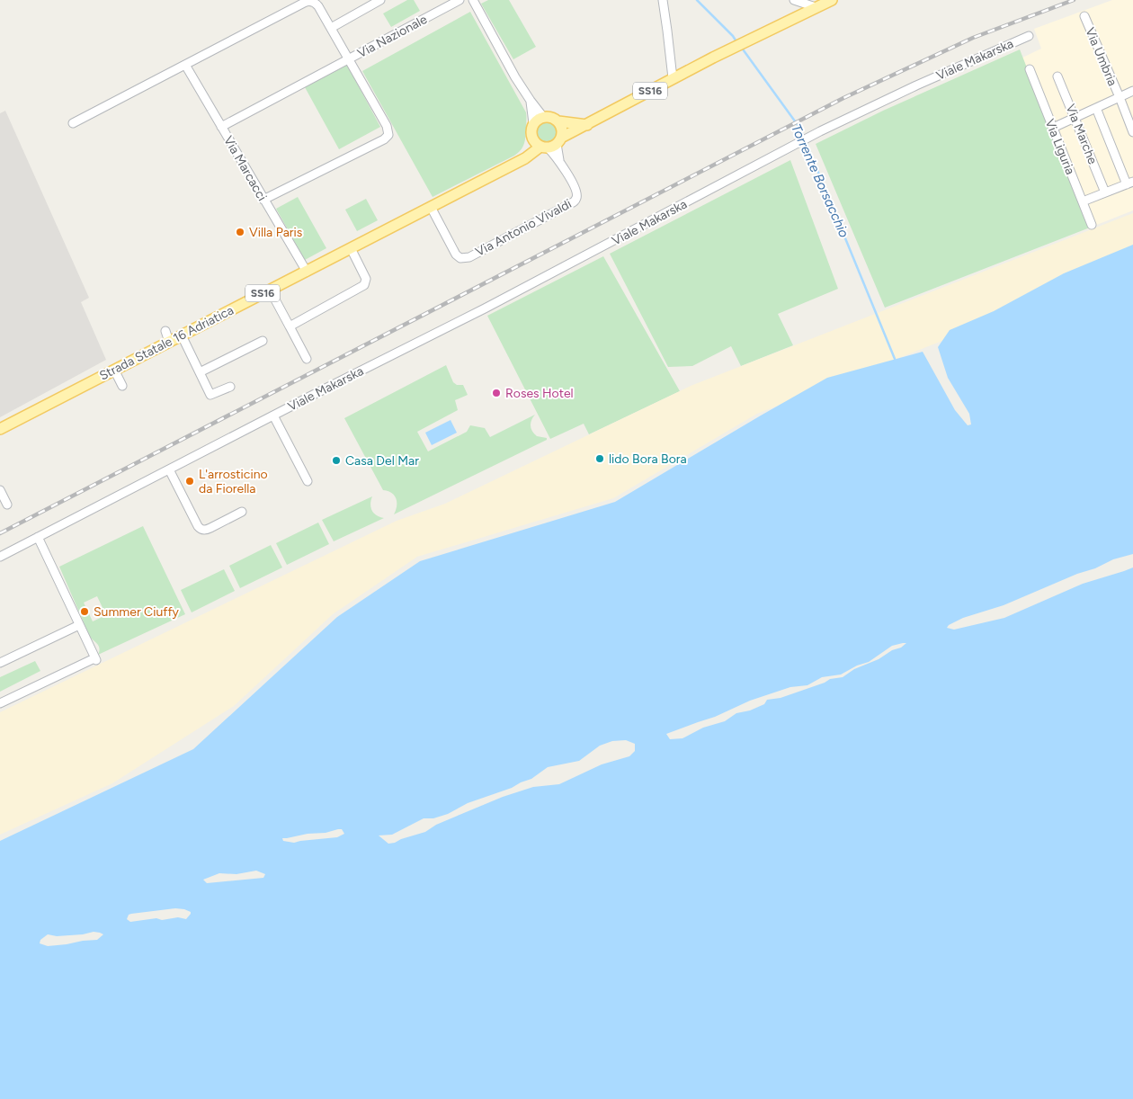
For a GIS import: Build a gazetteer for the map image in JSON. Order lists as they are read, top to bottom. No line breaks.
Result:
{"streets":{"main road":["SS16","Strada Statale 16 Adriatica"],"street":["Via Nazionale","Via Umbria","Viale Makarska","Via Marche","Via Liguria","Via Marcacci","Via Antonio Vivaldi"]},"crossings":[["Via Nazionale","Via Marcacci"],["Via Marcacci","Strada Statale 16 Adriatica"],["Via Antonio Vivaldi","Strada Statale 16 Adriatica"]],"water":["Torrente Borsacchio"],"places":["Villa Paris","Roses Hotel","lido Bora Bora","Casa Del Mar","L'arrosticino da Fiorella","Summer Ciuffy"]}
